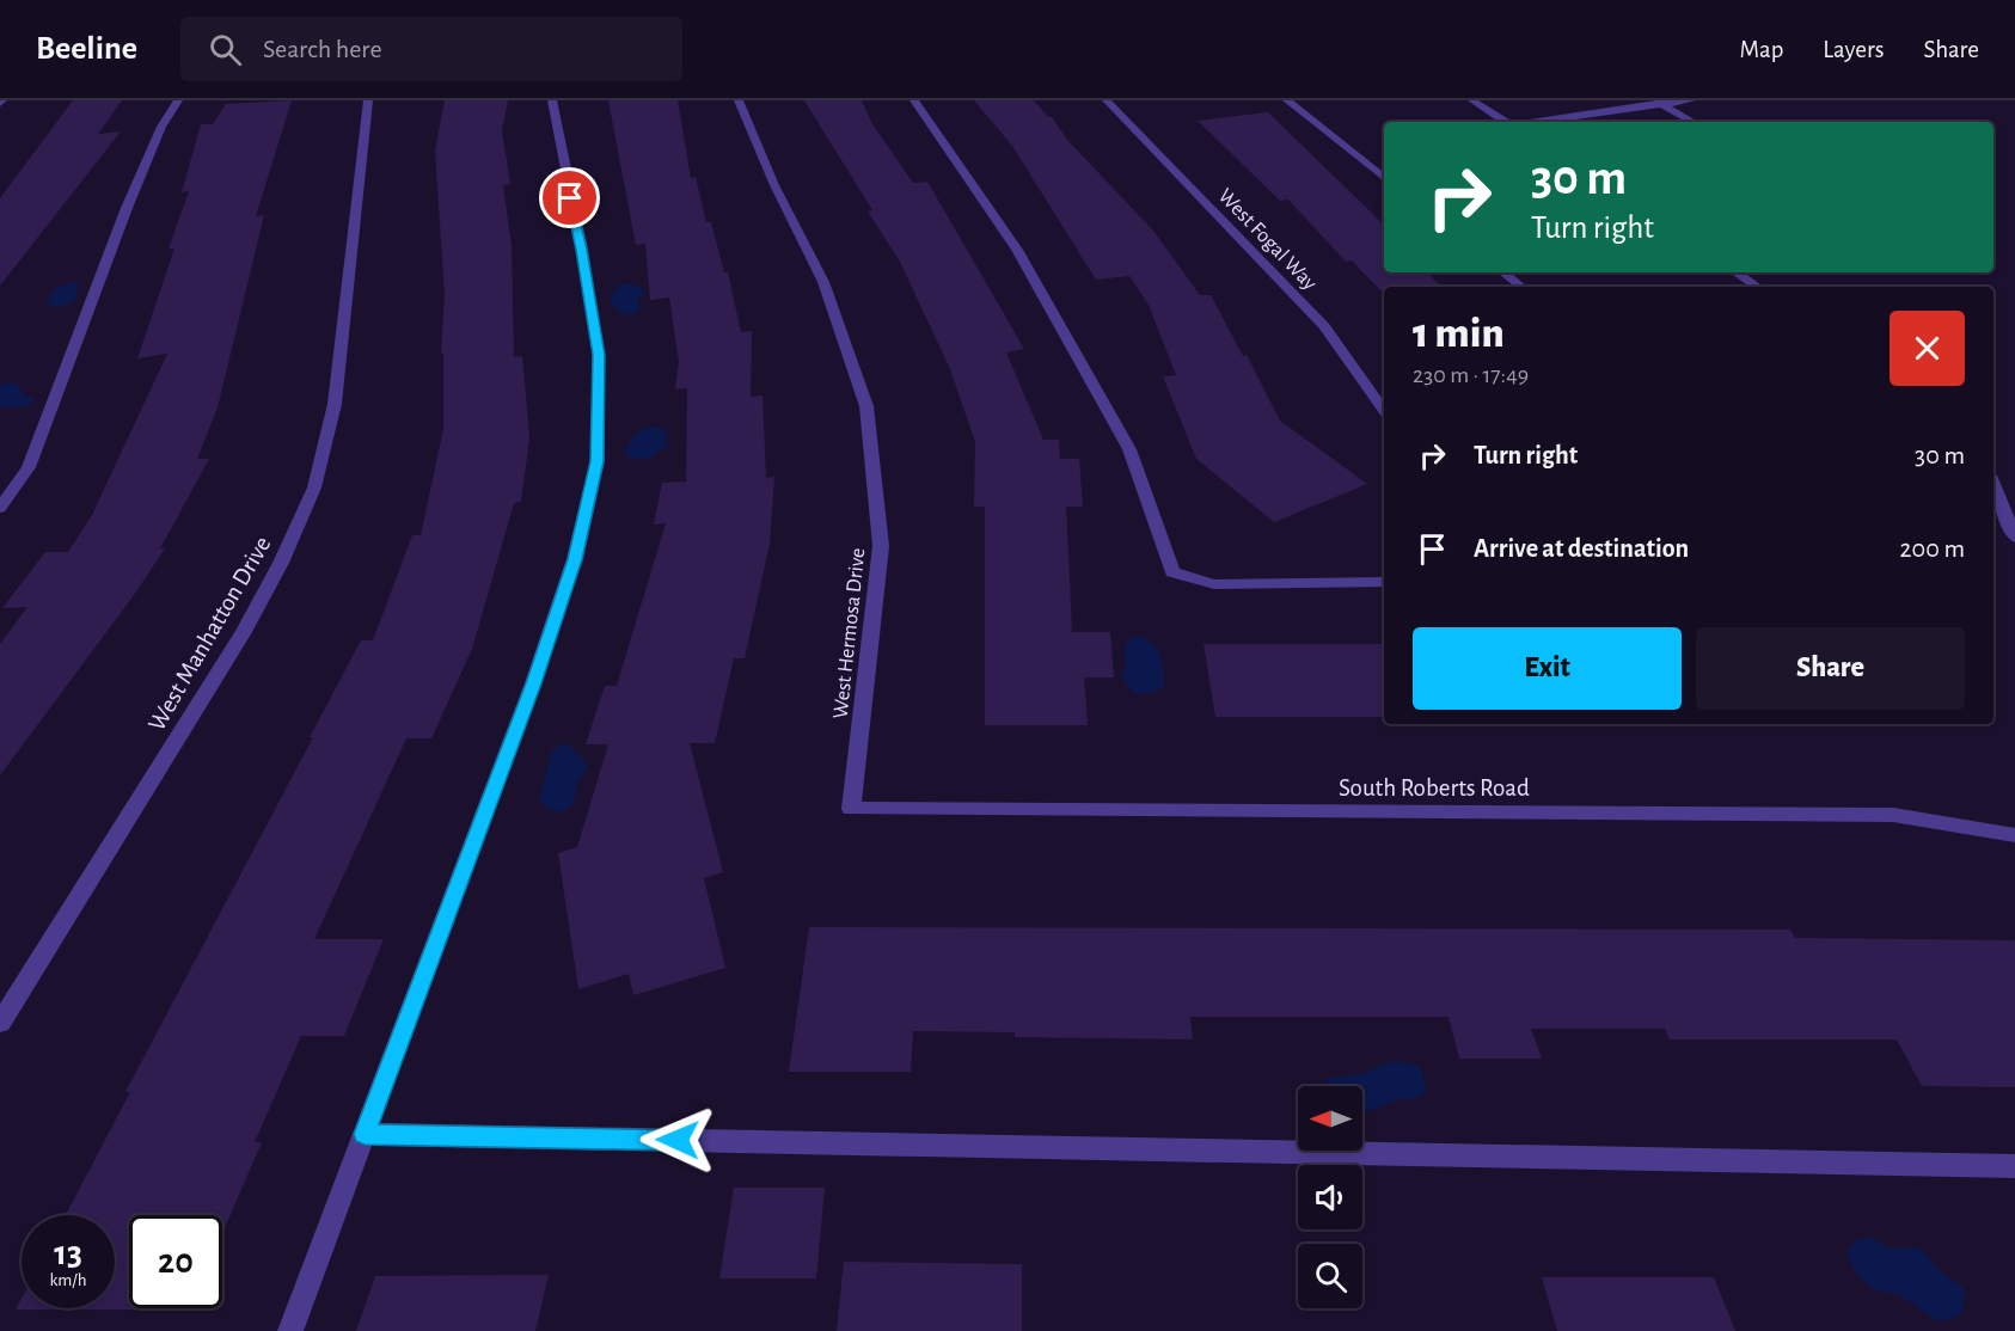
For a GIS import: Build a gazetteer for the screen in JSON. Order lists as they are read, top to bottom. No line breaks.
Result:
{"streets":{"street":["West Fogal Way","West Manhatton Drive","West Hermosa Drive","South Roberts Road"]},"crossings":[["West Hermosa Drive","South Roberts Road"]],"north":"left","page":{"header":"Beeline","search":"Search here","nav":["Map","Layers","Share"],"turn":["30 m","Turn right"],"heading":["1 min","230 m · 17:49"],"list":[{"name":"Turn right","value":"30 m"},{"name":"Arrive at destination","value":"200 m"}],"buttons":["Exit","Share"],"speed":"13 km/h","limit":"20"}}
